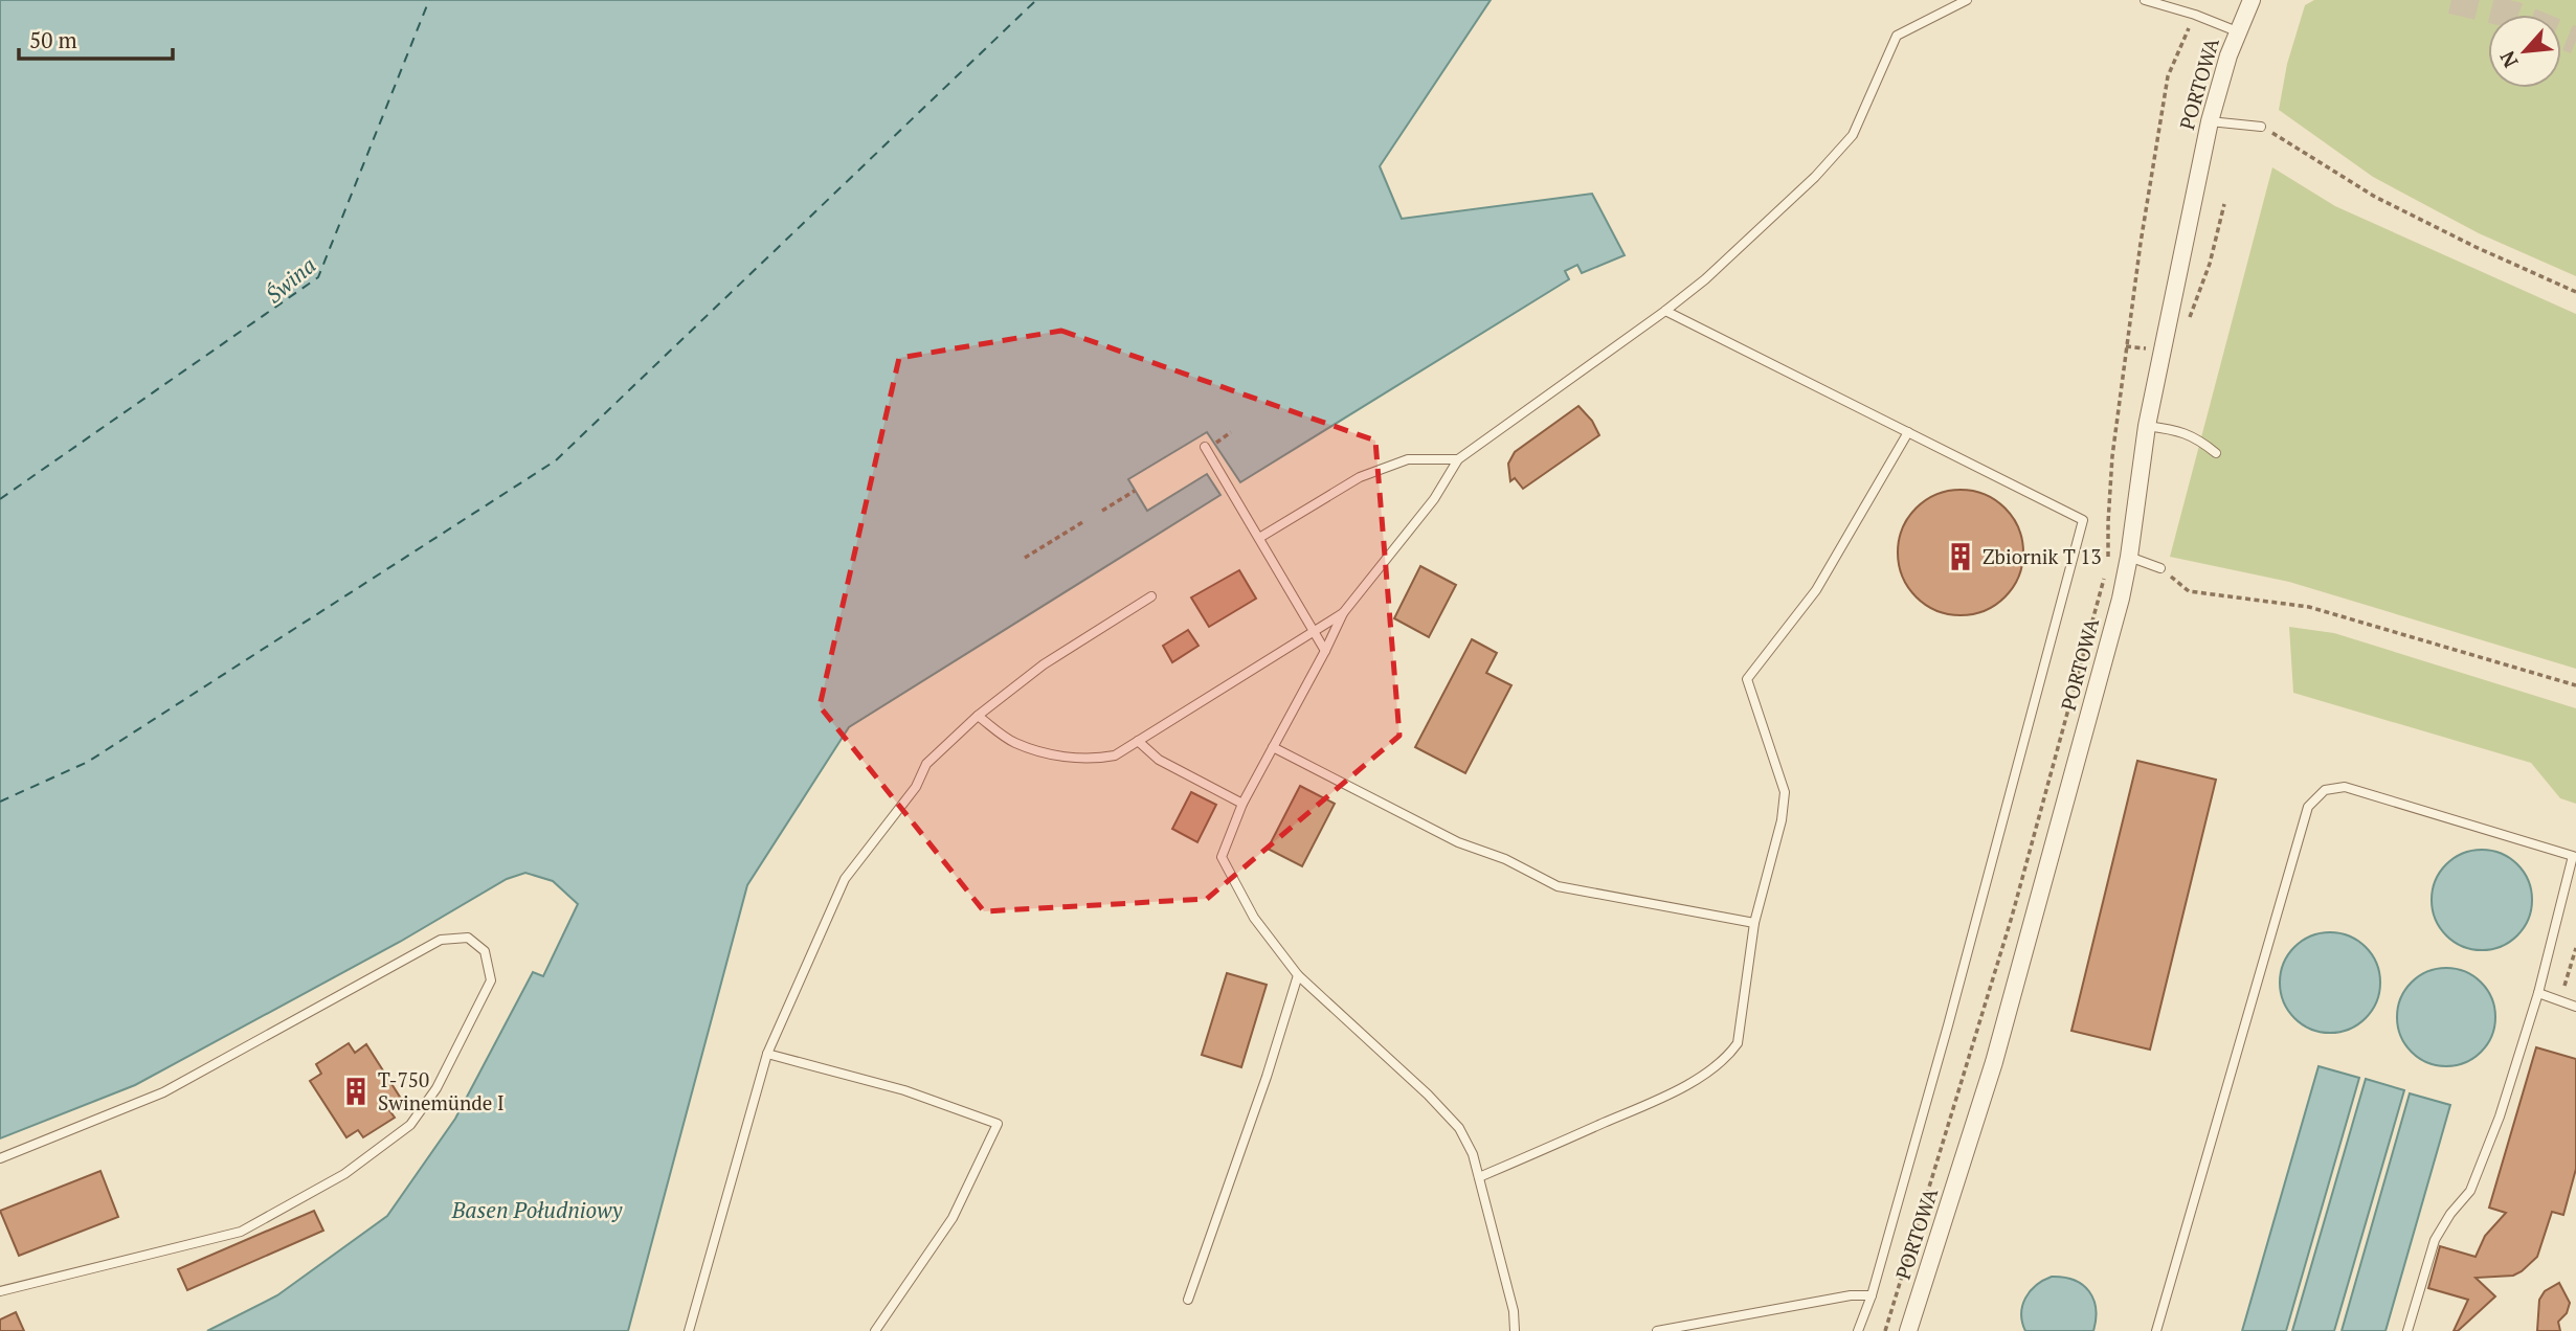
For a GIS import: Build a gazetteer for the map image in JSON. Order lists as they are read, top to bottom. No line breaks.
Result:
{"streets":{"street":["PORTOWA"]},"water":["Świna","Basen Południowy"],"places":{"building":["Zbiornik T 13","T-750 Swinemünde I"]},"scale_bar":"50 m","north":"bottom left"}
